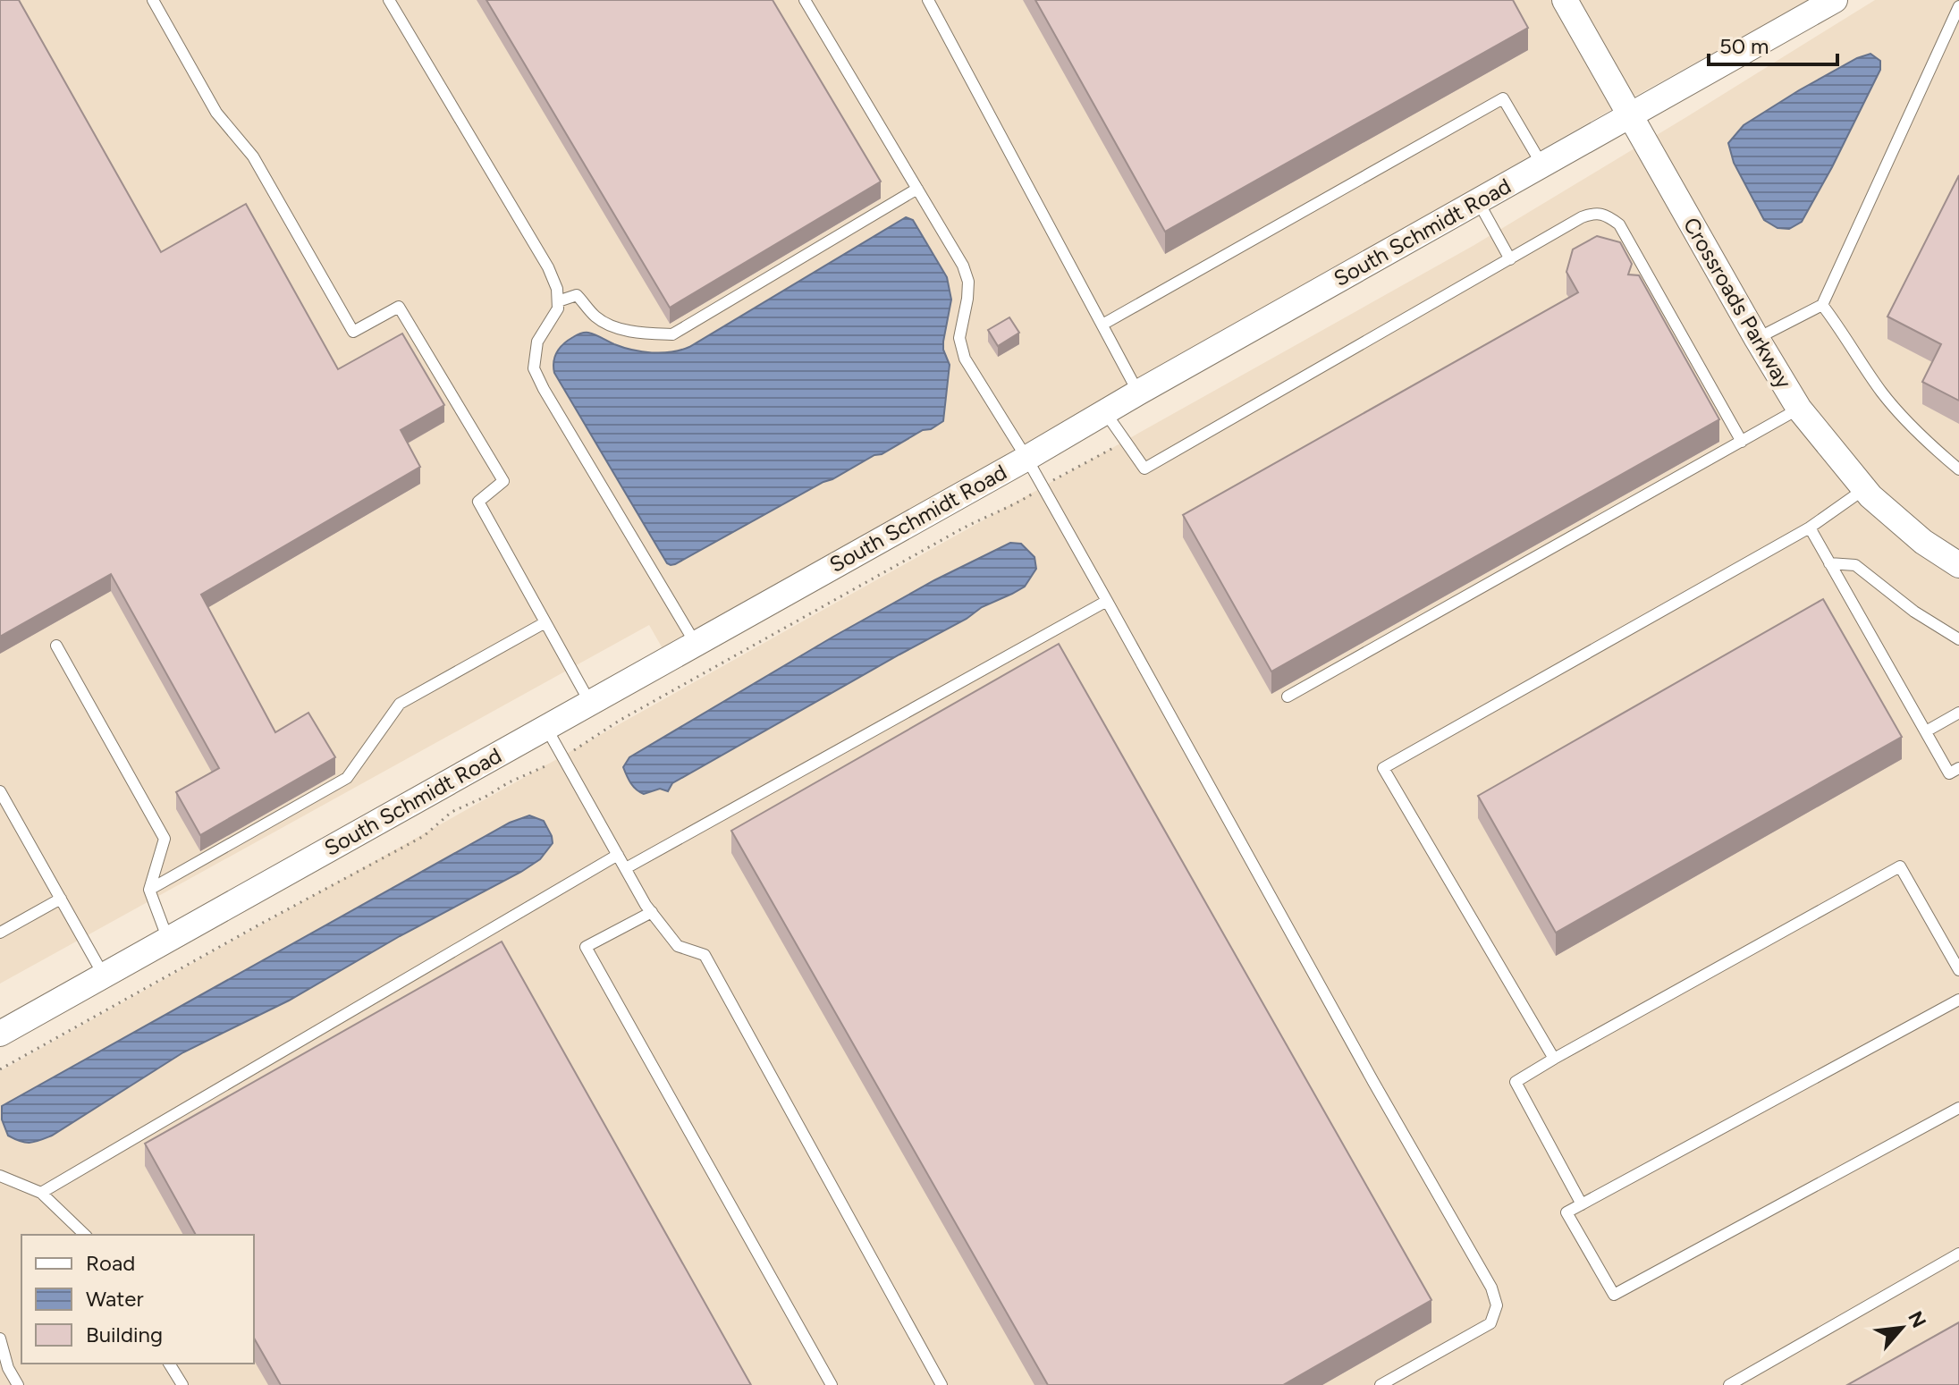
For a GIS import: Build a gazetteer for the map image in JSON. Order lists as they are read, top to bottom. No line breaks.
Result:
{"streets":{"street":["South Schmidt Road","Crossroads Parkway"]},"crossings":[["South Schmidt Road","Crossroads Parkway"]],"legend":["Road","Water","Building"],"scale_bar":"50 m","north":"top right"}
